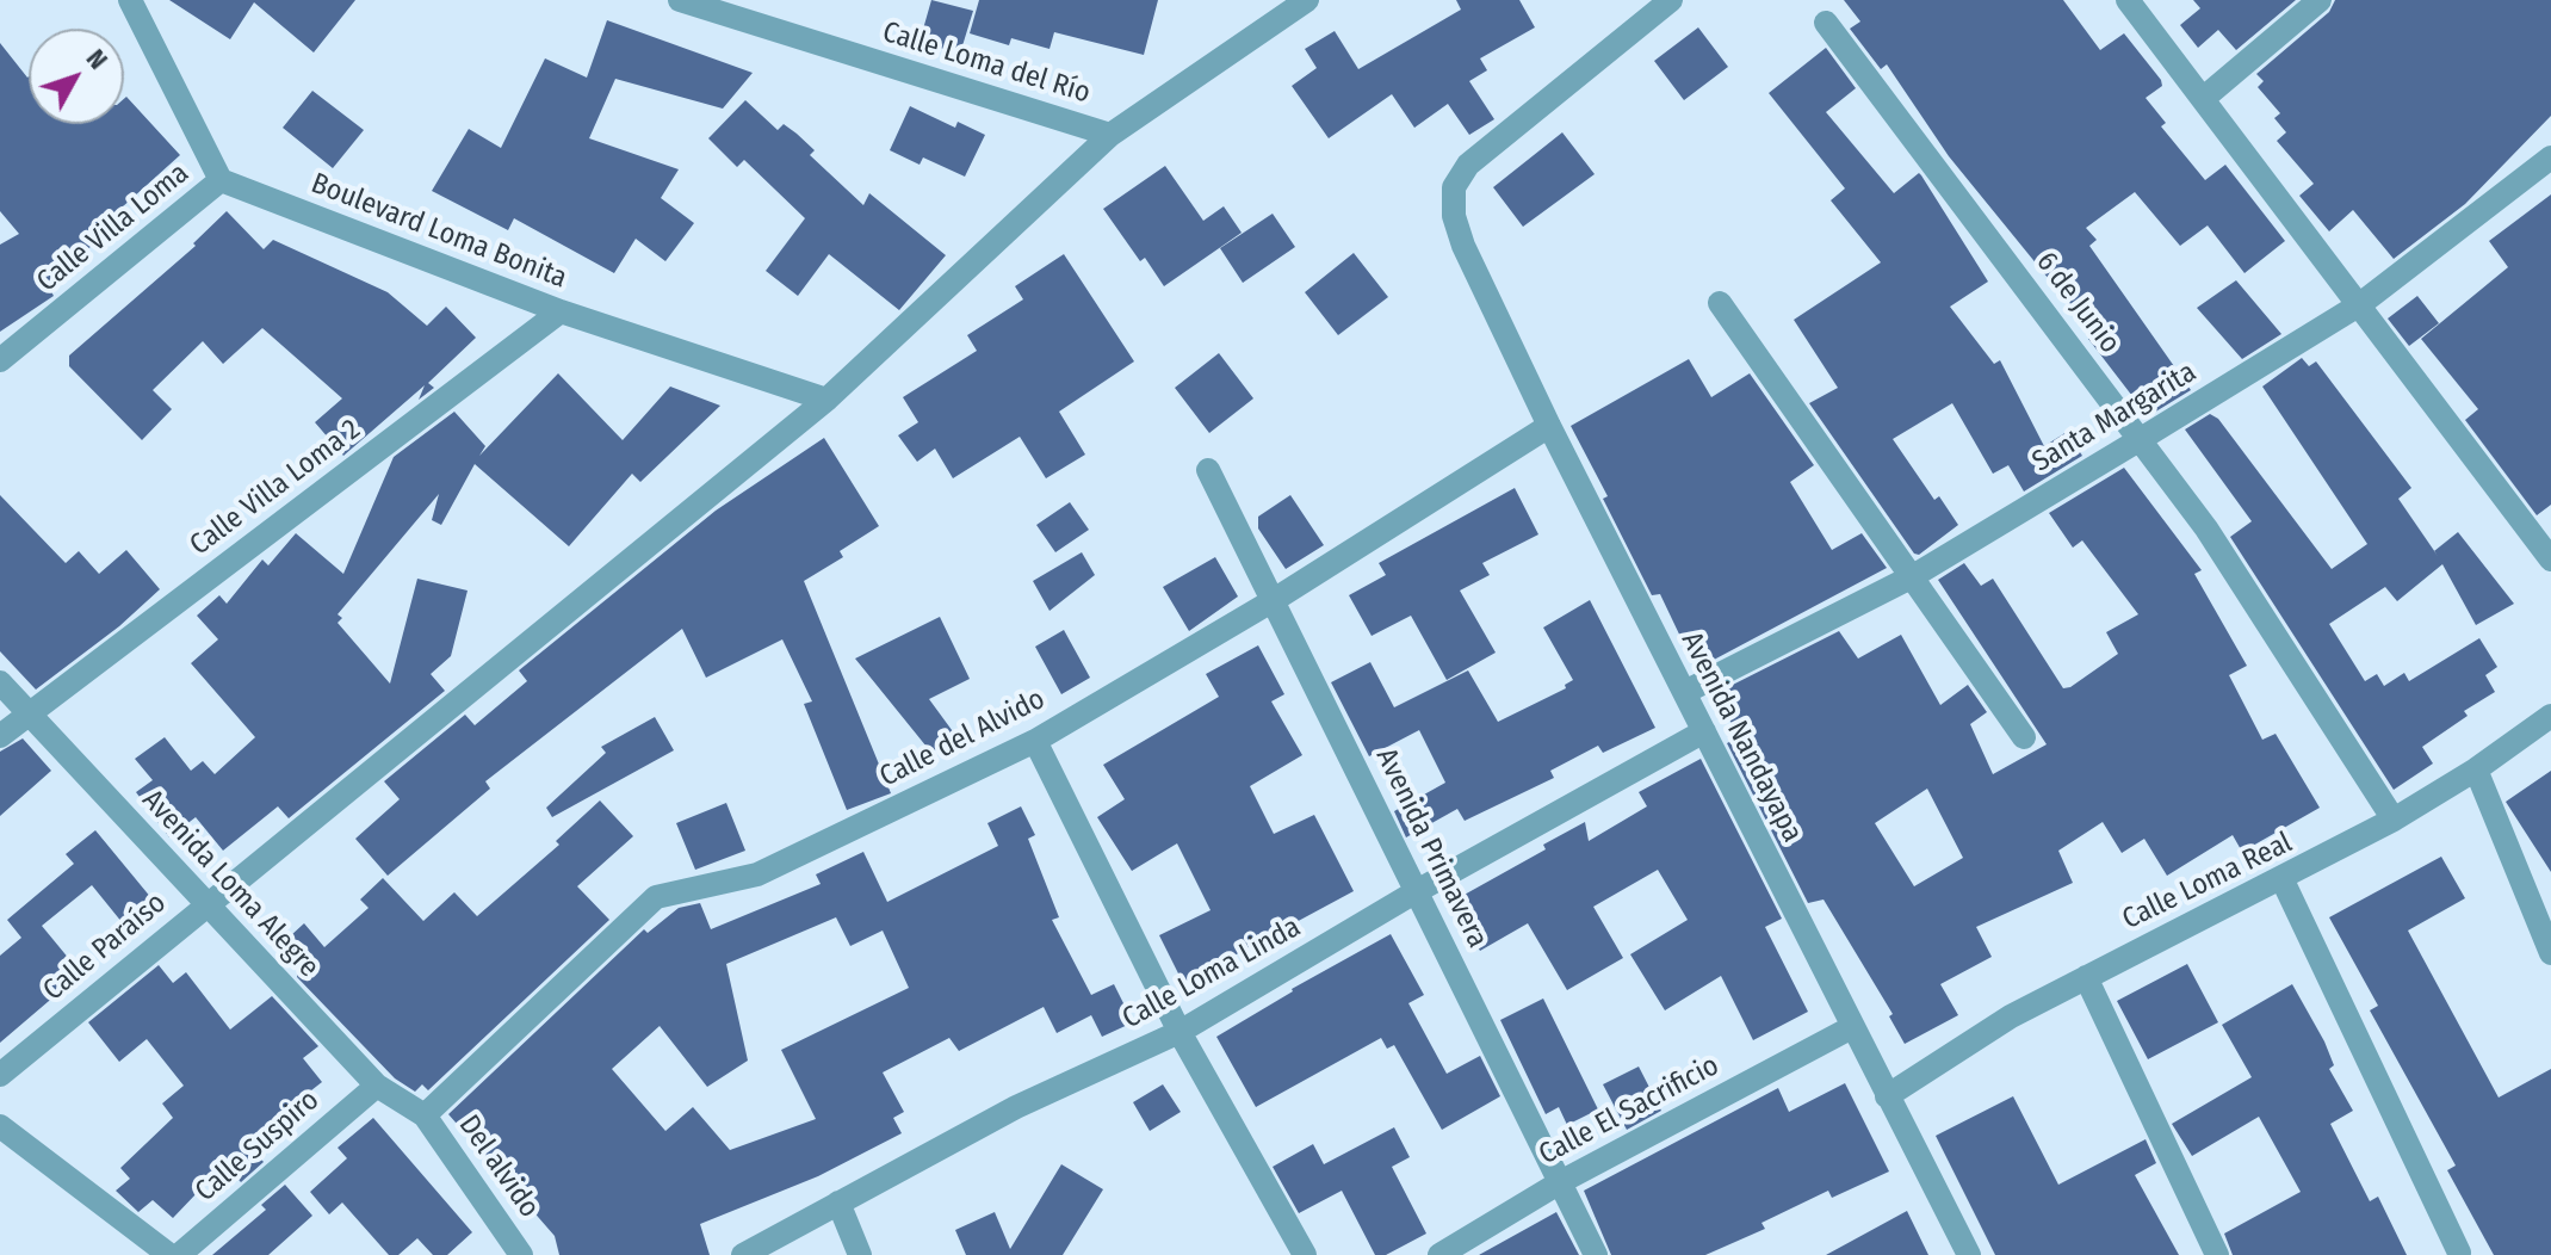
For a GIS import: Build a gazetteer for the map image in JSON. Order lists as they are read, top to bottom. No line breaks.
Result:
{"streets":{"street":["Calle Loma del Río","Calle Villa Loma","Boulevard Loma Bonita","6 de Junio","Santa Margarita","Calle Villa Loma 2","Avenida Nandayapa","Calle del Alvido","Avenida Primavera","Calle Loma Real","Avenida Loma Alegre","Calle Paraíso","Calle Loma Linda","Calle El Sacrificio","Calle Suspiro","Del alvido"]},"crossings":[["Calle Villa Loma","Boulevard Loma Bonita"],["Boulevard Loma Bonita","Calle Villa Loma 2"],["6 de Junio","Santa Margarita"],["6 de Junio","Calle Loma Real"],["Santa Margarita","Avenida Nandayapa"],["Calle Villa Loma 2","Avenida Loma Alegre"],["Avenida Nandayapa","Calle del Alvido"],["Avenida Nandayapa","Calle Loma Real"],["Avenida Nandayapa","Calle Loma Linda"],["Avenida Nandayapa","Calle El Sacrificio"],["Calle del Alvido","Avenida Primavera"],["Calle del Alvido","Avenida Loma Alegre"],["Calle del Alvido","Del alvido"],["Avenida Primavera","Calle Loma Linda"],["Avenida Primavera","Calle El Sacrificio"],["Avenida Loma Alegre","Calle Paraíso"],["Avenida Loma Alegre","Calle Suspiro"],["Avenida Loma Alegre","Del alvido"]],"north":"top right"}
